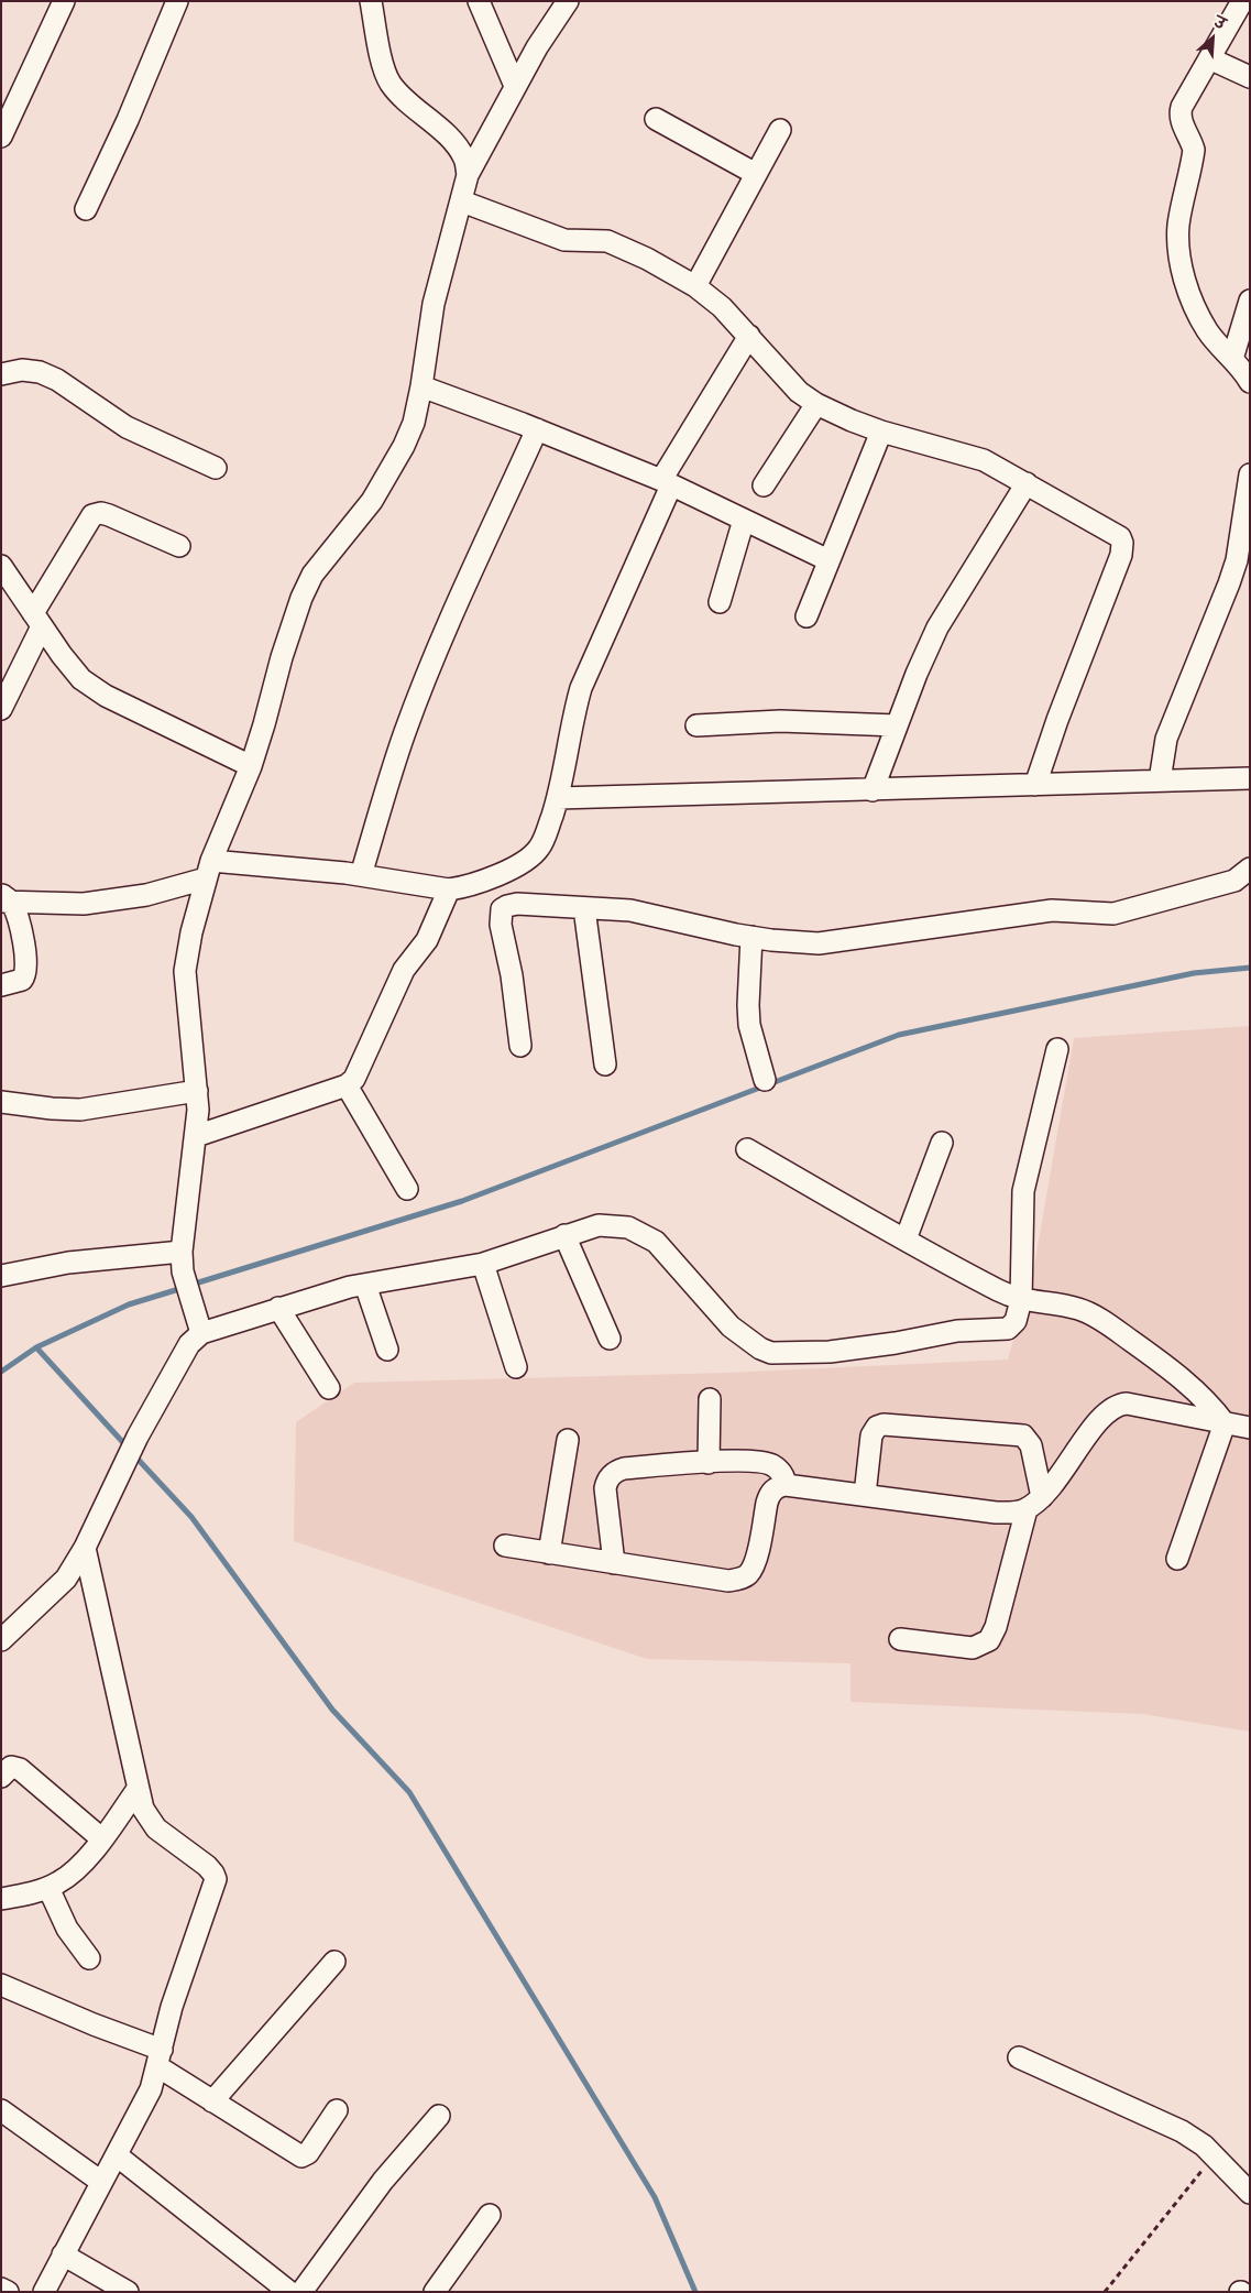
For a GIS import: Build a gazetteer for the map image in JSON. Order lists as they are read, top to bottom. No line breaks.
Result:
{"north":"top right"}
